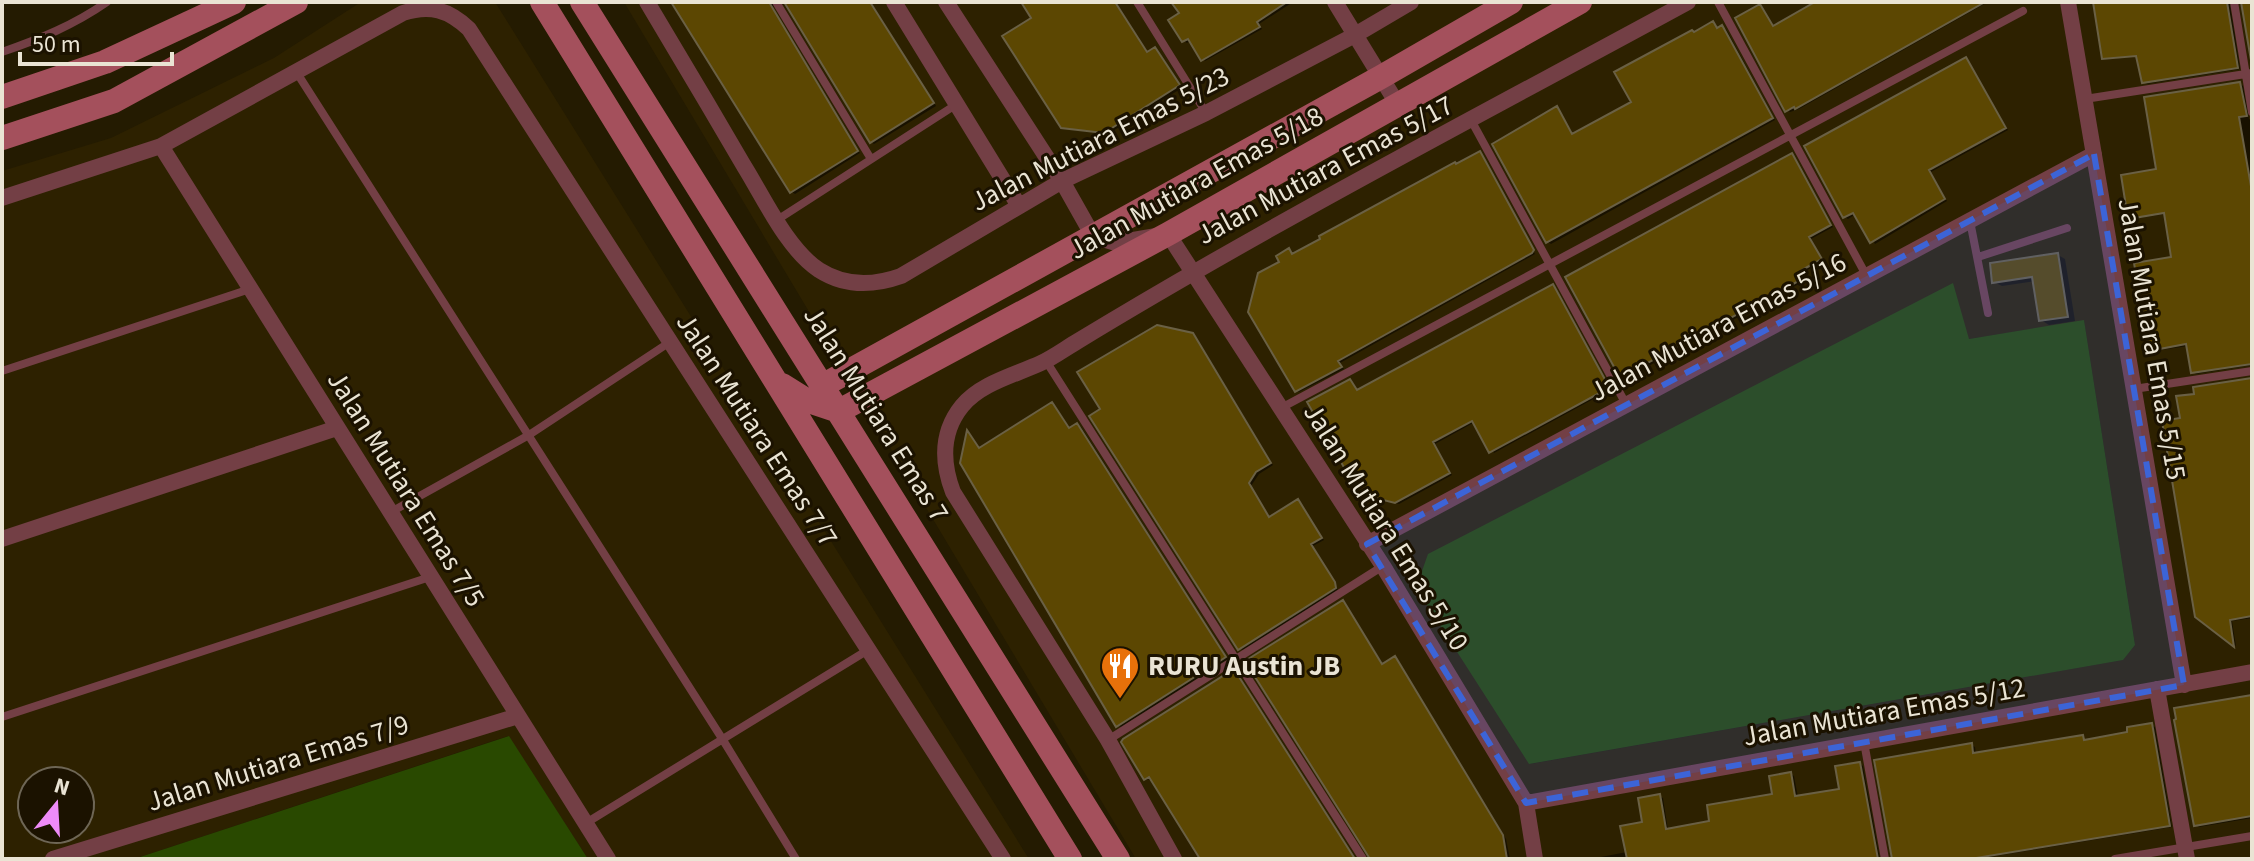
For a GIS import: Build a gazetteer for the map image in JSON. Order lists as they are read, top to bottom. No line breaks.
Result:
{"streets":{"street":["Jalan Mutiara Emas 5/23","Jalan Mutiara Emas 5/17","Jalan Mutiara Emas 5/18","Jalan Mutiara Emas 5/16","Jalan Mutiara Emas 5/15","Jalan Mutiara Emas 7","Jalan Mutiara Emas 7/7","Jalan Mutiara Emas 7/5","Jalan Mutiara Emas 5/10","Jalan Mutiara Emas 5/12","Jalan Mutiara Emas 7/9"]},"crossings":[["Jalan Mutiara Emas 5/17","Jalan Mutiara Emas 5/10"],["Jalan Mutiara Emas 5/18","Jalan Mutiara Emas 7"],["Jalan Mutiara Emas 5/18","Jalan Mutiara Emas 5/10"],["Jalan Mutiara Emas 5/16","Jalan Mutiara Emas 5/15"],["Jalan Mutiara Emas 5/16","Jalan Mutiara Emas 5/10"],["Jalan Mutiara Emas 5/15","Jalan Mutiara Emas 5/12"],["Jalan Mutiara Emas 7/5","Jalan Mutiara Emas 7/9"],["Jalan Mutiara Emas 5/10","Jalan Mutiara Emas 5/12"]],"places":{"restaurant":["RURU Austin JB"]},"scale_bar":"50 m","north":"top"}
